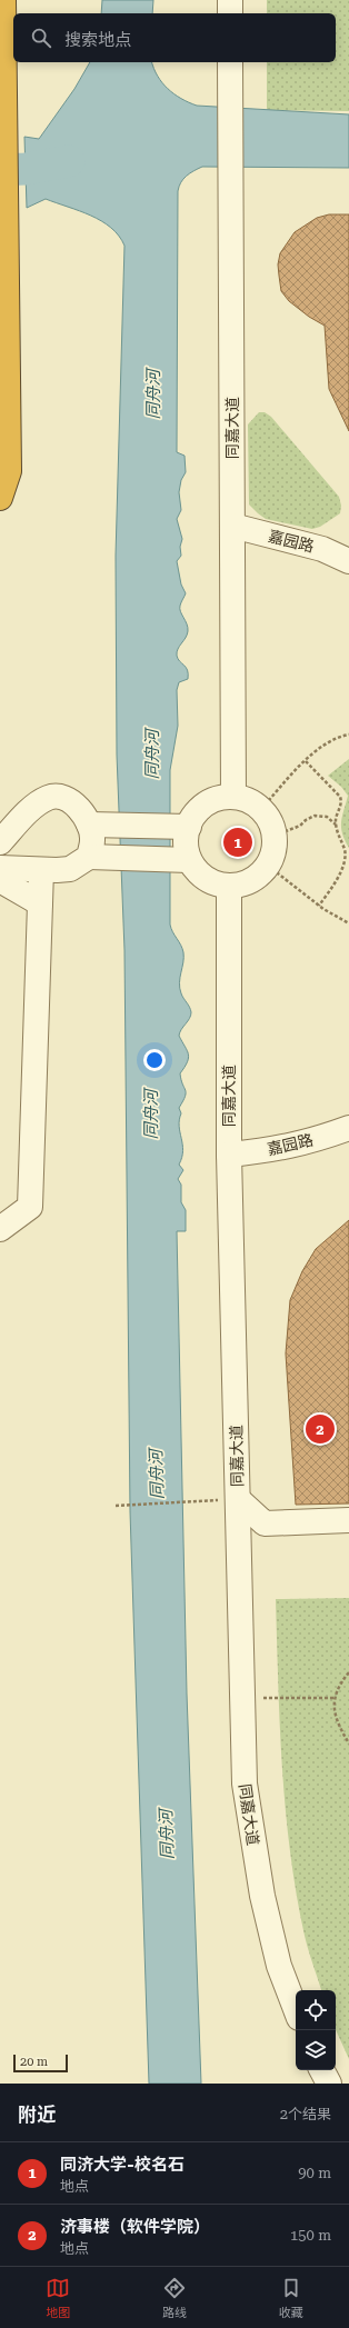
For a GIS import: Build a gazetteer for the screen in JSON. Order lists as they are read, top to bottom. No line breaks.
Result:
{"streets":{"lane":["同嘉大道","嘉园路"]},"crossings":[["同嘉大道","嘉园路"]],"water":["同舟河"],"scale_bar":"20 m","page":{"search":"搜索地点","pins":["1","2"],"scale":"20 m","heading":["附近","2个结果"],"list":[{"mark":"1","name":"同济大学-校名石","note":"地点","value":"90 m"},{"mark":"2","name":"济事楼（软件学院）","note":"地点","value":"150 m"}],"nav":["地图","路线","收藏"]}}
